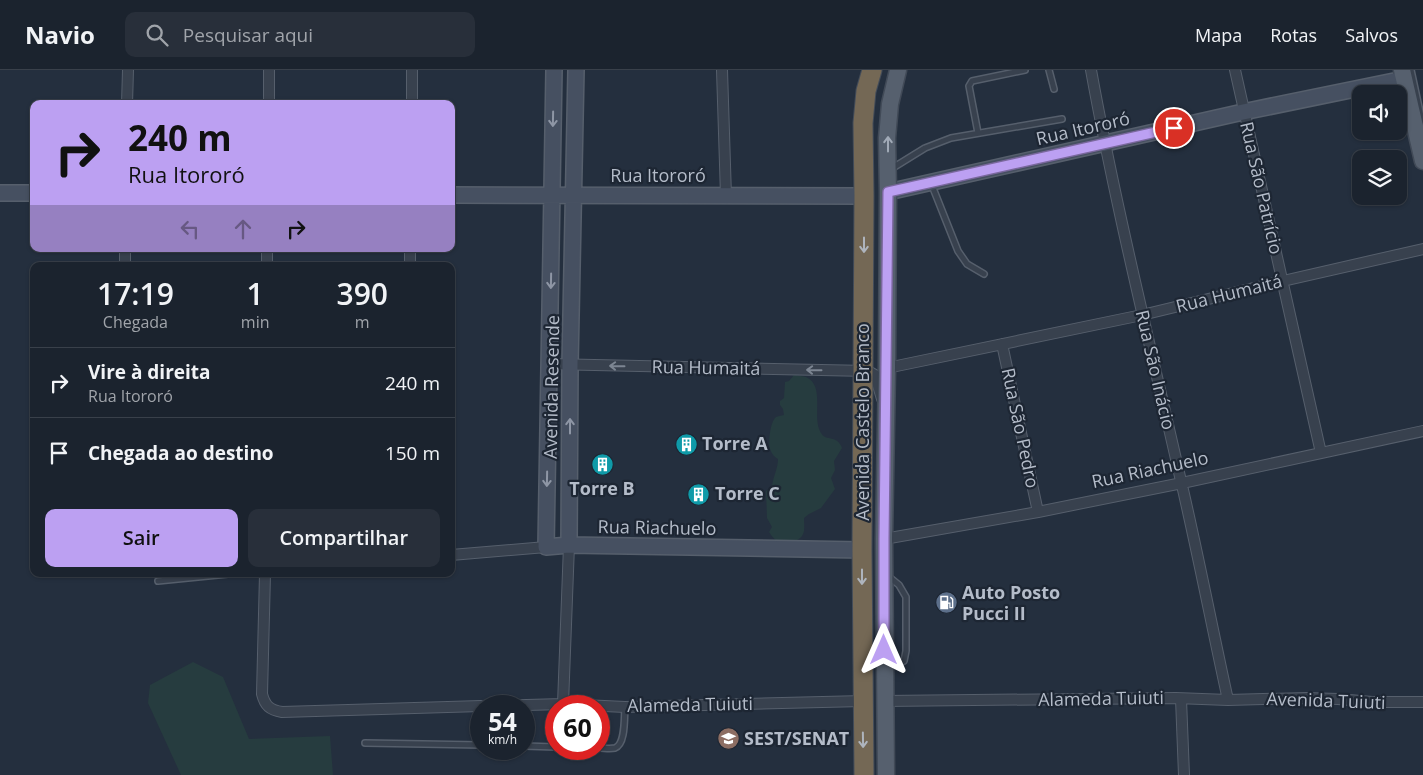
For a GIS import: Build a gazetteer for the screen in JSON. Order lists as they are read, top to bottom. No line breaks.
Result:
{"streets":{"highway":["Avenida Castelo Branco"],"street":["Rua Itororó","Rua São Patrício","Rua Humaitá","Rua São Inácio","Avenida Resende","Rua São Pedro","Rua Riachuelo","Alameda Tuiuti","Avenida Tuiuti"]},"crossings":[["Rua Itororó","Rua São Patrício"],["Rua Itororó","Rua São Inácio"],["Rua Itororó","Avenida Resende"],["Rua Itororó","Avenida Castelo Branco"],["Rua São Patrício","Rua Humaitá"],["Rua São Patrício","Rua Riachuelo"],["Rua Humaitá","Rua São Inácio"],["Rua Humaitá","Avenida Resende"],["Rua Humaitá","Avenida Castelo Branco"],["Rua Humaitá","Rua São Pedro"],["Rua São Inácio","Rua Riachuelo"],["Rua São Inácio","Alameda Tuiuti"],["Rua São Inácio","Avenida Tuiuti"],["Avenida Resende","Rua Riachuelo"],["Avenida Castelo Branco","Rua Riachuelo"],["Avenida Castelo Branco","Alameda Tuiuti"],["Rua São Pedro","Rua Riachuelo"],["Alameda Tuiuti","Avenida Tuiuti"]],"places":{"building":["Torre A","Torre B","Torre C"],"fuel station":["Auto Posto Pucci II"],"school or university":["SEST/SENAT"]},"page":{"header":"Navio","search":"Pesquisar aqui","nav":["Mapa","Rotas","Salvos"],"turn":["240 m","Rua Itororó"],"eta":["17:19","Chegada","1","min","390","m"],"list":[{"name":"Vire à direita","note":"Rua Itororó","value":"240 m"},{"name":"Chegada ao destino","value":"150 m"}],"buttons":["Sair","Compartilhar"],"speed":"54 km/h","limit":"60"}}
